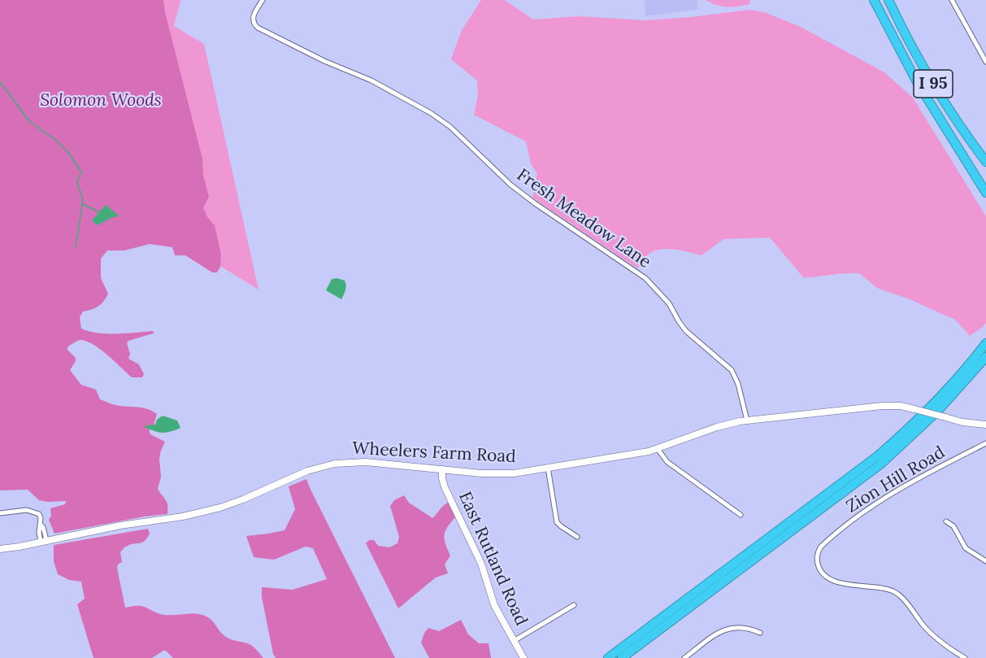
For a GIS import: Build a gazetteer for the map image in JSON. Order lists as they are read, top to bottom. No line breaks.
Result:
{"streets":{"highway":["I 95"],"main road":["Wheelers Farm Road","East Rutland Road"],"street":["Fresh Meadow Lane","Zion Hill Road"]},"crossings":[["Fresh Meadow Lane","Wheelers Farm Road"],["Wheelers Farm Road","East Rutland Road"]],"parks":["Solomon Woods"]}
